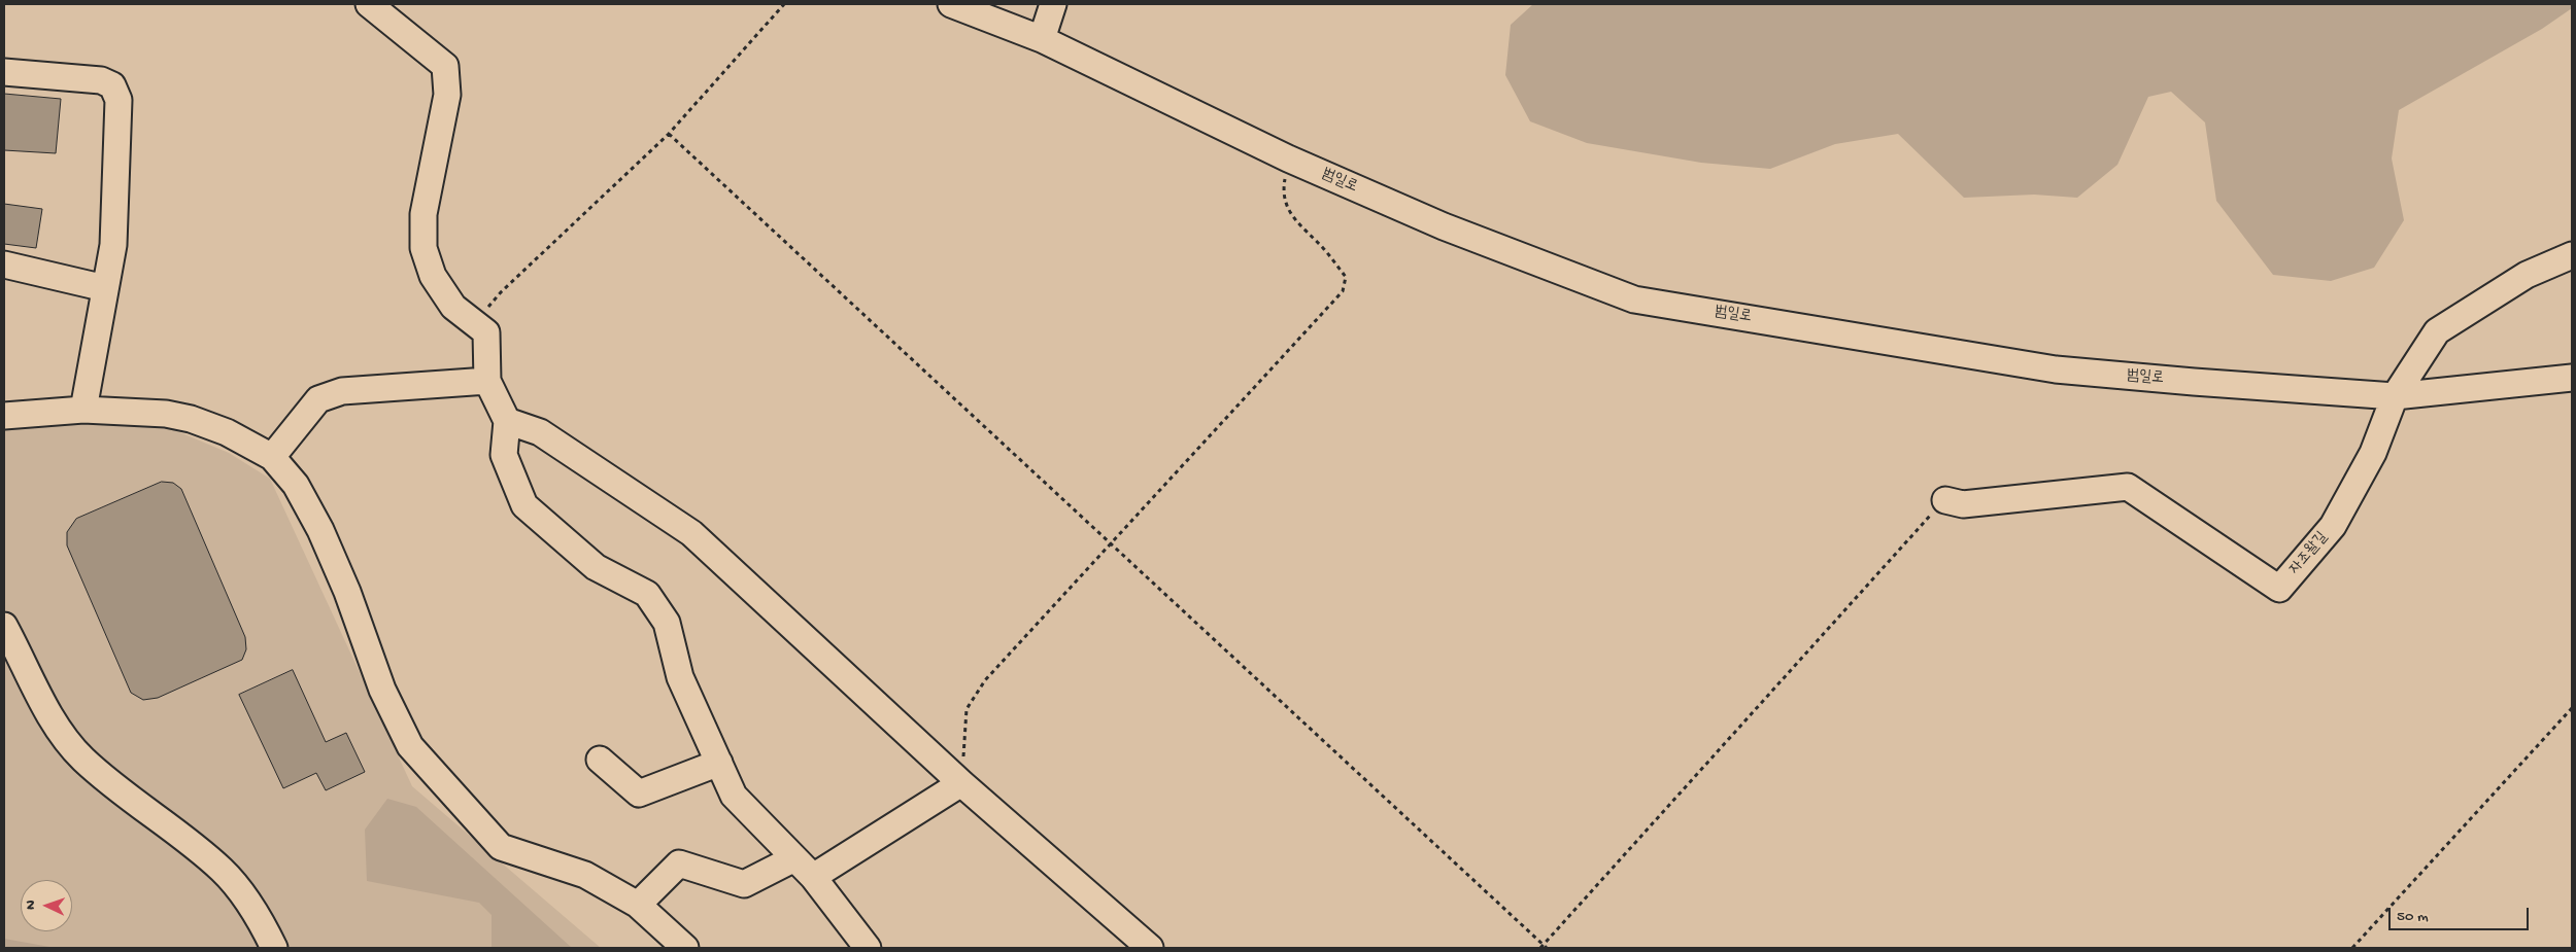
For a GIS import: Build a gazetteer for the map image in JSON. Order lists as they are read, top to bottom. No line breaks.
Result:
{"streets":{"street":["범일로","자조왈길"]},"crossings":[["범일로","자조왈길"]],"scale_bar":"50 m","north":"left"}
